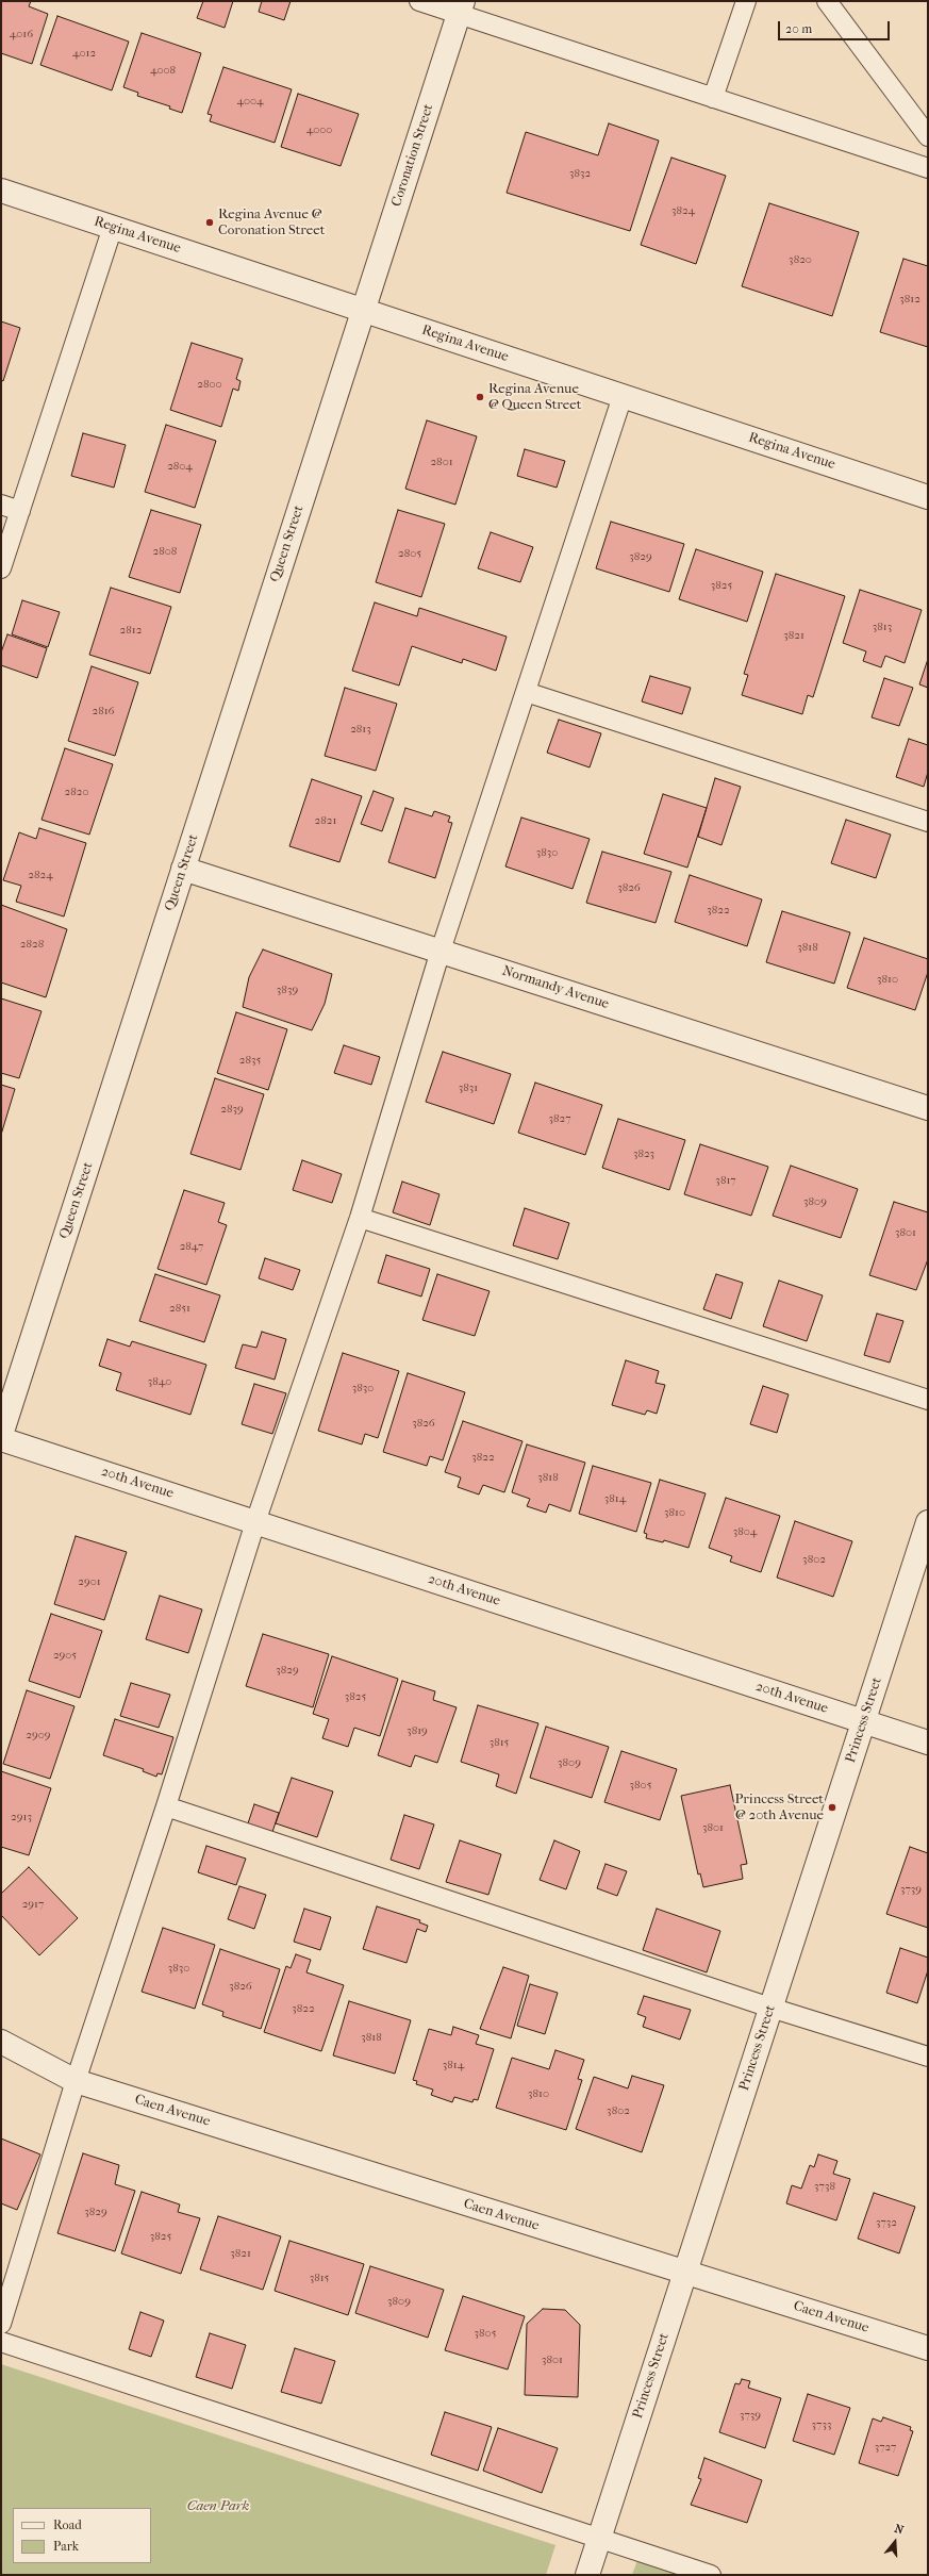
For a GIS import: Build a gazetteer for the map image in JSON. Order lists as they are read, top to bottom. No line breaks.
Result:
{"streets":{"street":["Coronation Street","Regina Avenue","Queen Street","Normandy Avenue","20th Avenue","Princess Street","Caen Avenue"]},"crossings":[["Coronation Street","Regina Avenue"],["Coronation Street","Queen Street"],["Regina Avenue","Queen Street"],["Queen Street","Normandy Avenue"],["20th Avenue","Princess Street"],["Princess Street","Caen Avenue"]],"parks":["Caen Park"],"places":["Regina Avenue @ Coronation Street","Regina Avenue @ Queen Street","Princess Street @ 20th Avenue"],"house_numbers":["4016","4012","4008","4004","4000","3832","3824","3820","3812","2800","2801","2804","2808","2805","3829","3825","3813","2812","3821","2816","2813","2820","2821","3830","2824","3826","3822","2828","3818","3810","3839","2835","3831","2839","3827","3823","3817","3809","3801","2847","2851","3840","3830","3826","3822","3818","3814","3810","3804","3802","2901","2905","3829","3825","3819","2909","3815","3809","3805","2913","3801","3739","2917","3830","3826","3822","3818","3814","3810","3802","3738","3829","3732","3825","3821","3815","3809","3805","3801","3739","3733","3727"],"legend":["Road","Park"],"scale_bar":"20 m","north":"top"}
